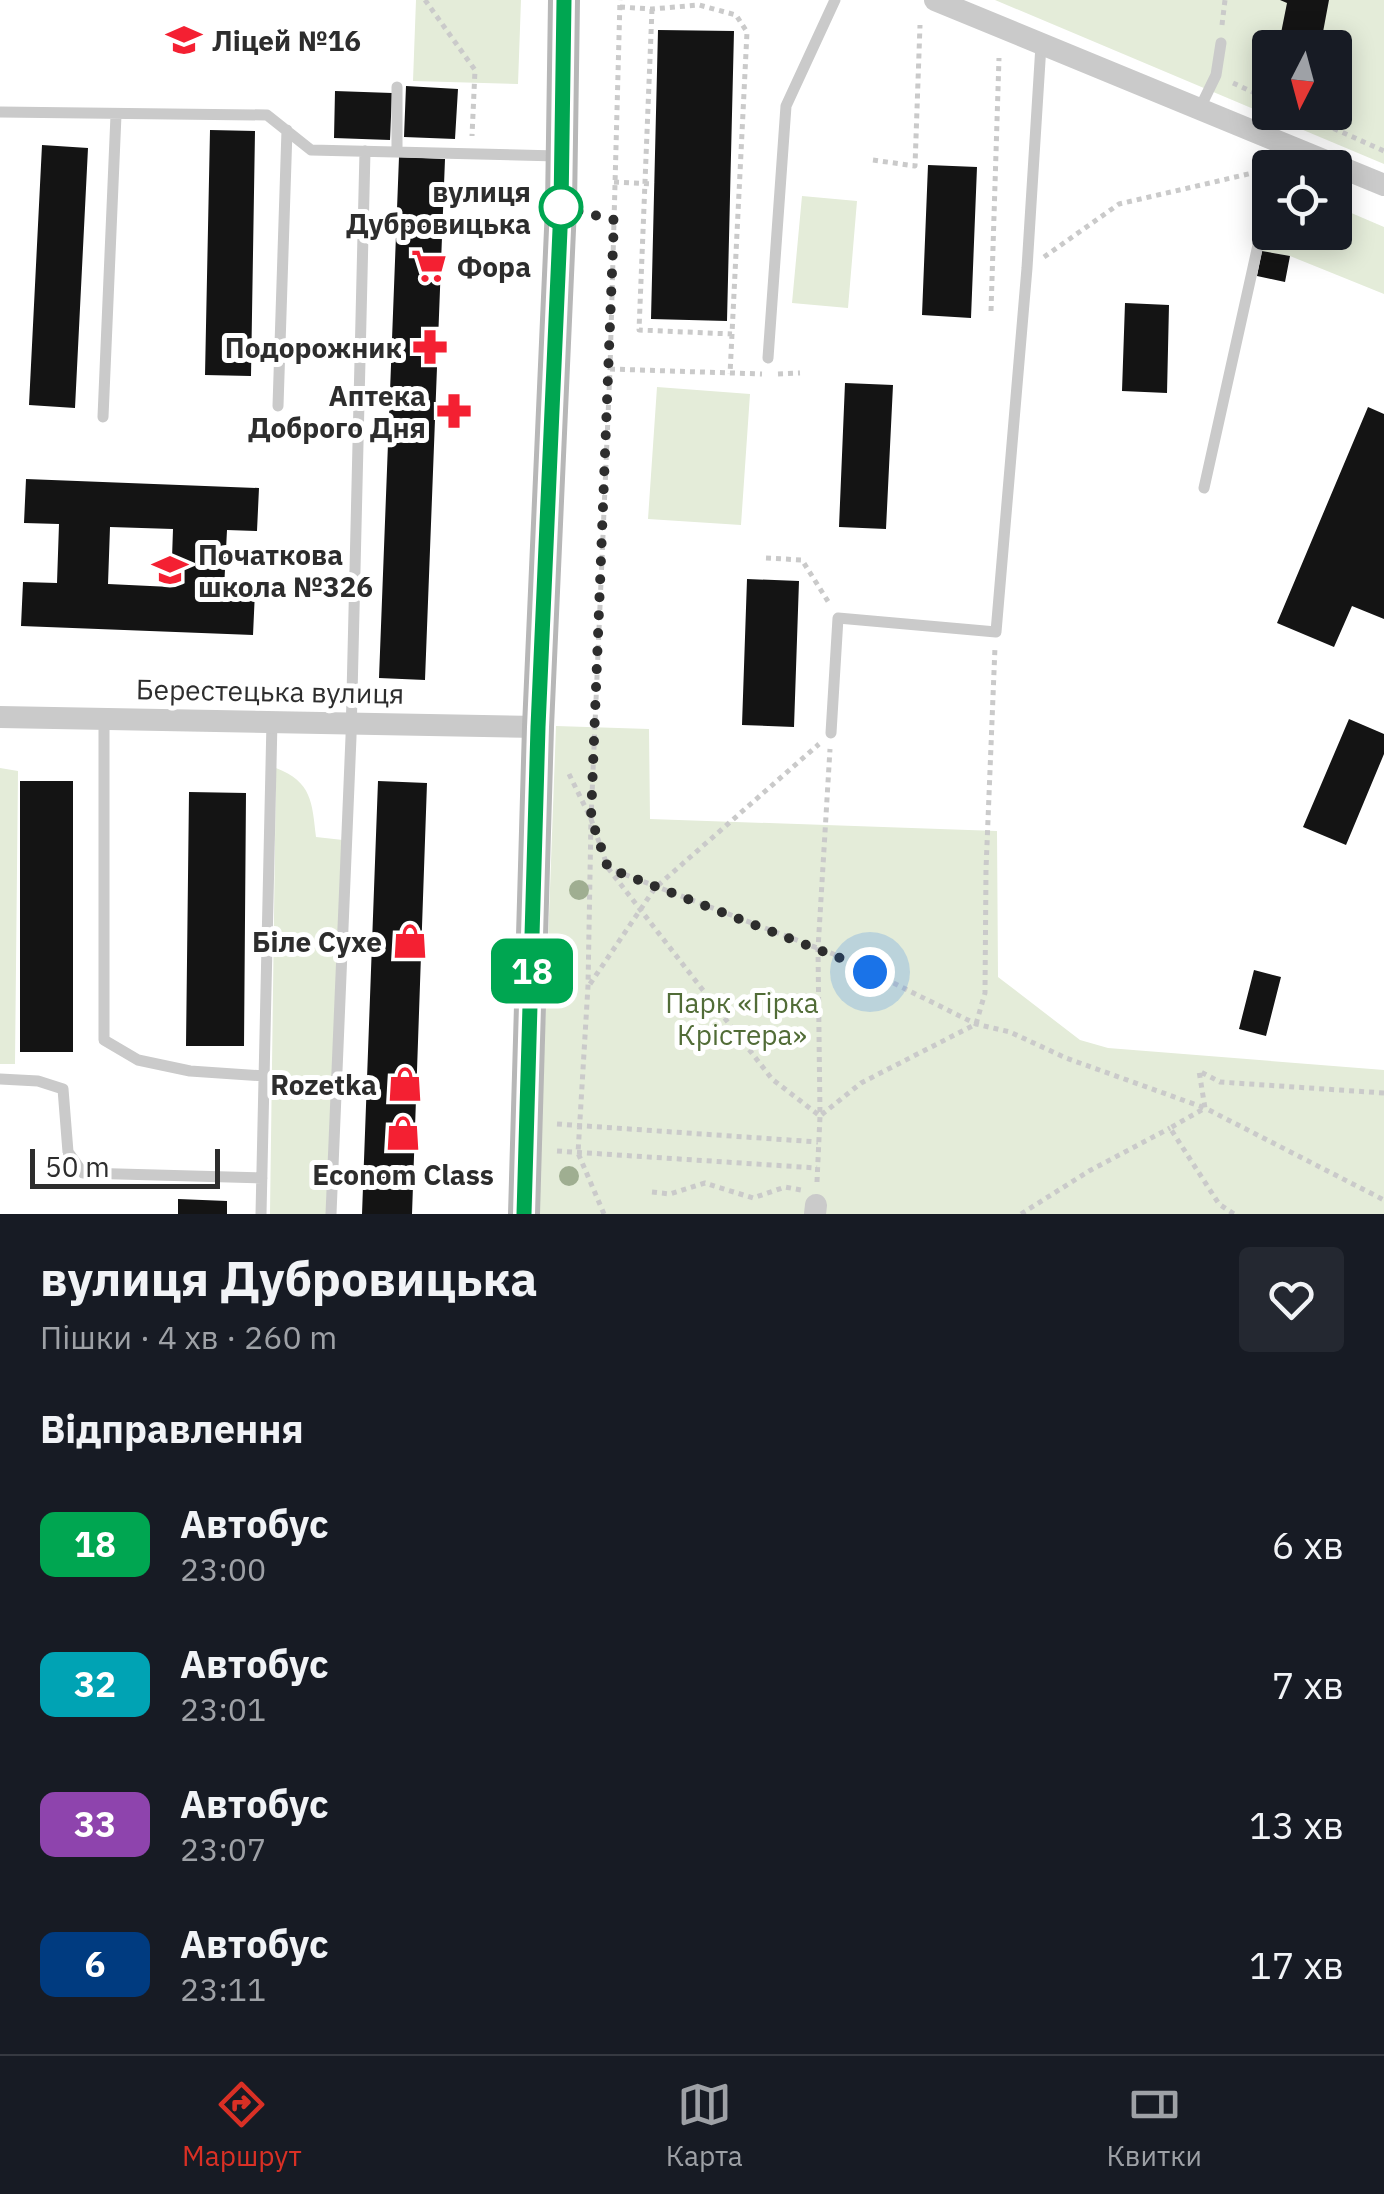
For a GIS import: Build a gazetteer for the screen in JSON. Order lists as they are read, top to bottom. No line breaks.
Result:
{"streets":{"street":["Берестецька вулиця"]},"parks":["Парк «Гірка Крістера»"],"places":{"school or university":["Ліцей №16","Початкова школа №326"],"other":["вулиця Дубровицька"],"supermarket":["Фора"],"pharmacy":["Подорожник","Аптека Доброго Дня"],"shop":["Біле Сухе","Rozetka","Econom Class"]},"lines":["bus line 18"],"scale_bar":"50 m","north":"bottom","page":{"on_map":"18","scale":"50 m","heading":[["вулиця Дубровицька","Пішки · 4 хв · 260 m"],"Відправлення"],"list":[{"mark":"18","name":"Автобус","note":"23:00","value":"6 хв"},{"mark":"32","name":"Автобус","note":"23:01","value":"7 хв"},{"mark":"33","name":"Автобус","note":"23:07","value":"13 хв"},{"mark":"6","name":"Автобус","note":"23:11","value":"17 хв"}],"tabs":["Маршрут","Карта","Квитки"]}}
